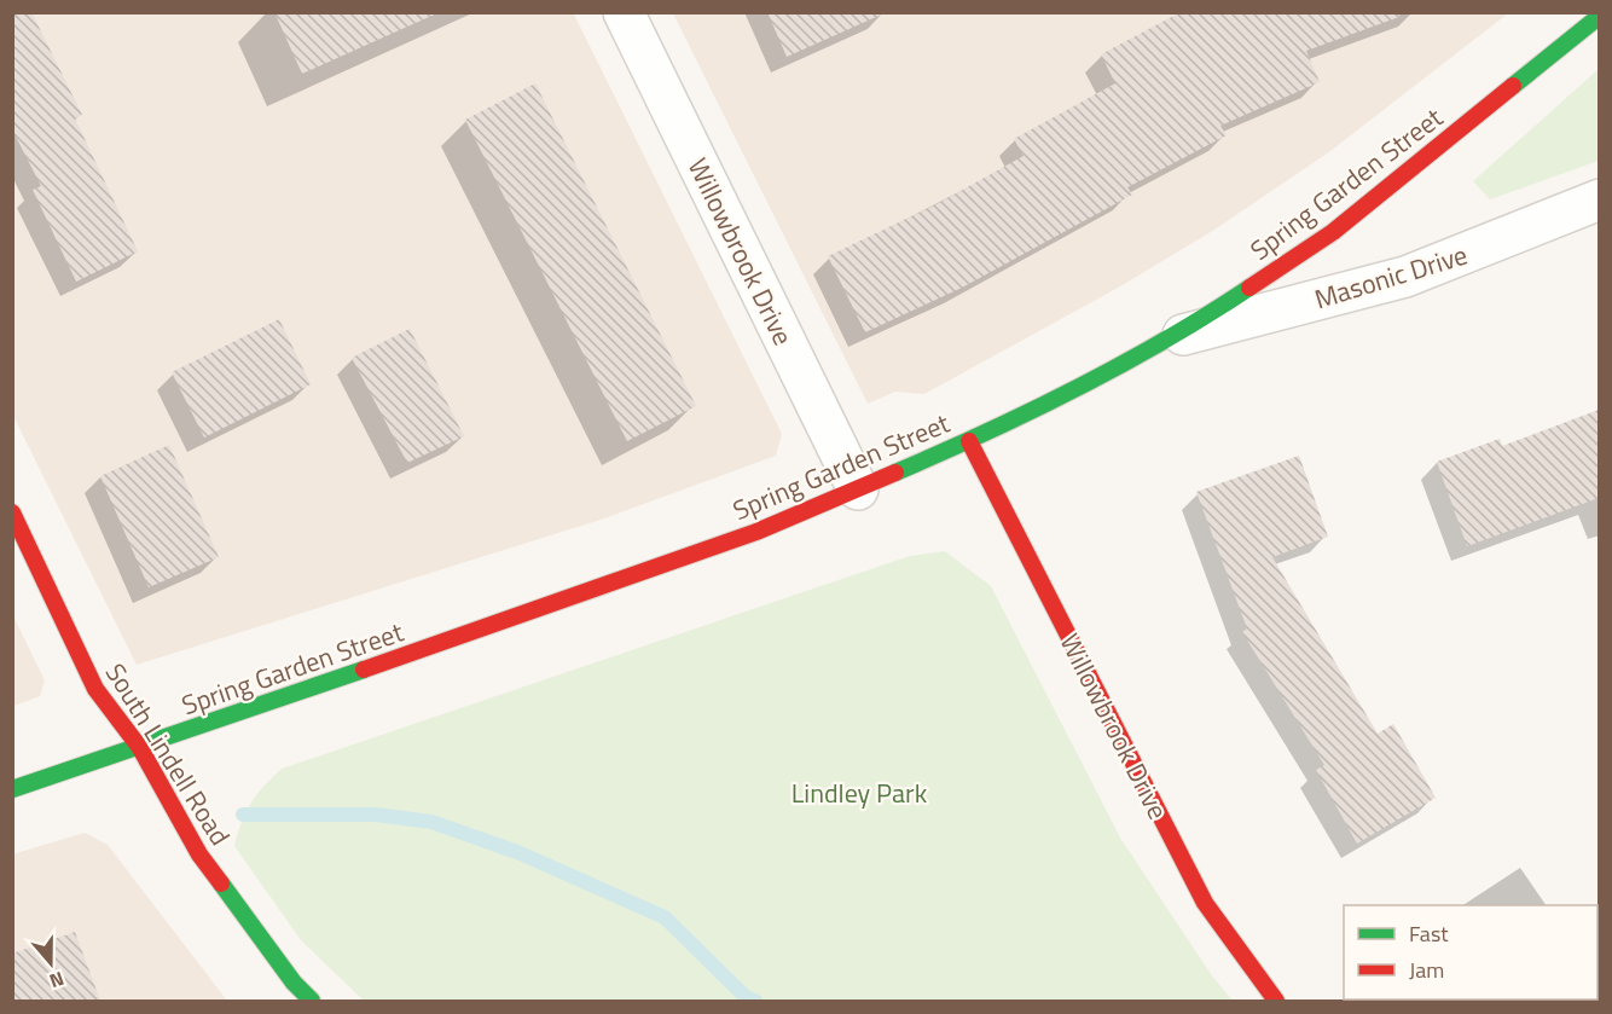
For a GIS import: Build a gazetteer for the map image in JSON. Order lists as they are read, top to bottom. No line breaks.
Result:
{"streets":{"main road":["Spring Garden Street","Willowbrook Drive","South Lindell Road"],"street":["Masonic Drive"]},"crossings":[["Spring Garden Street","Willowbrook Drive"],["Spring Garden Street","Masonic Drive"],["Spring Garden Street","South Lindell Road"]],"parks":["Lindley Park"],"legend":["Fast","Jam"],"north":"bottom"}
